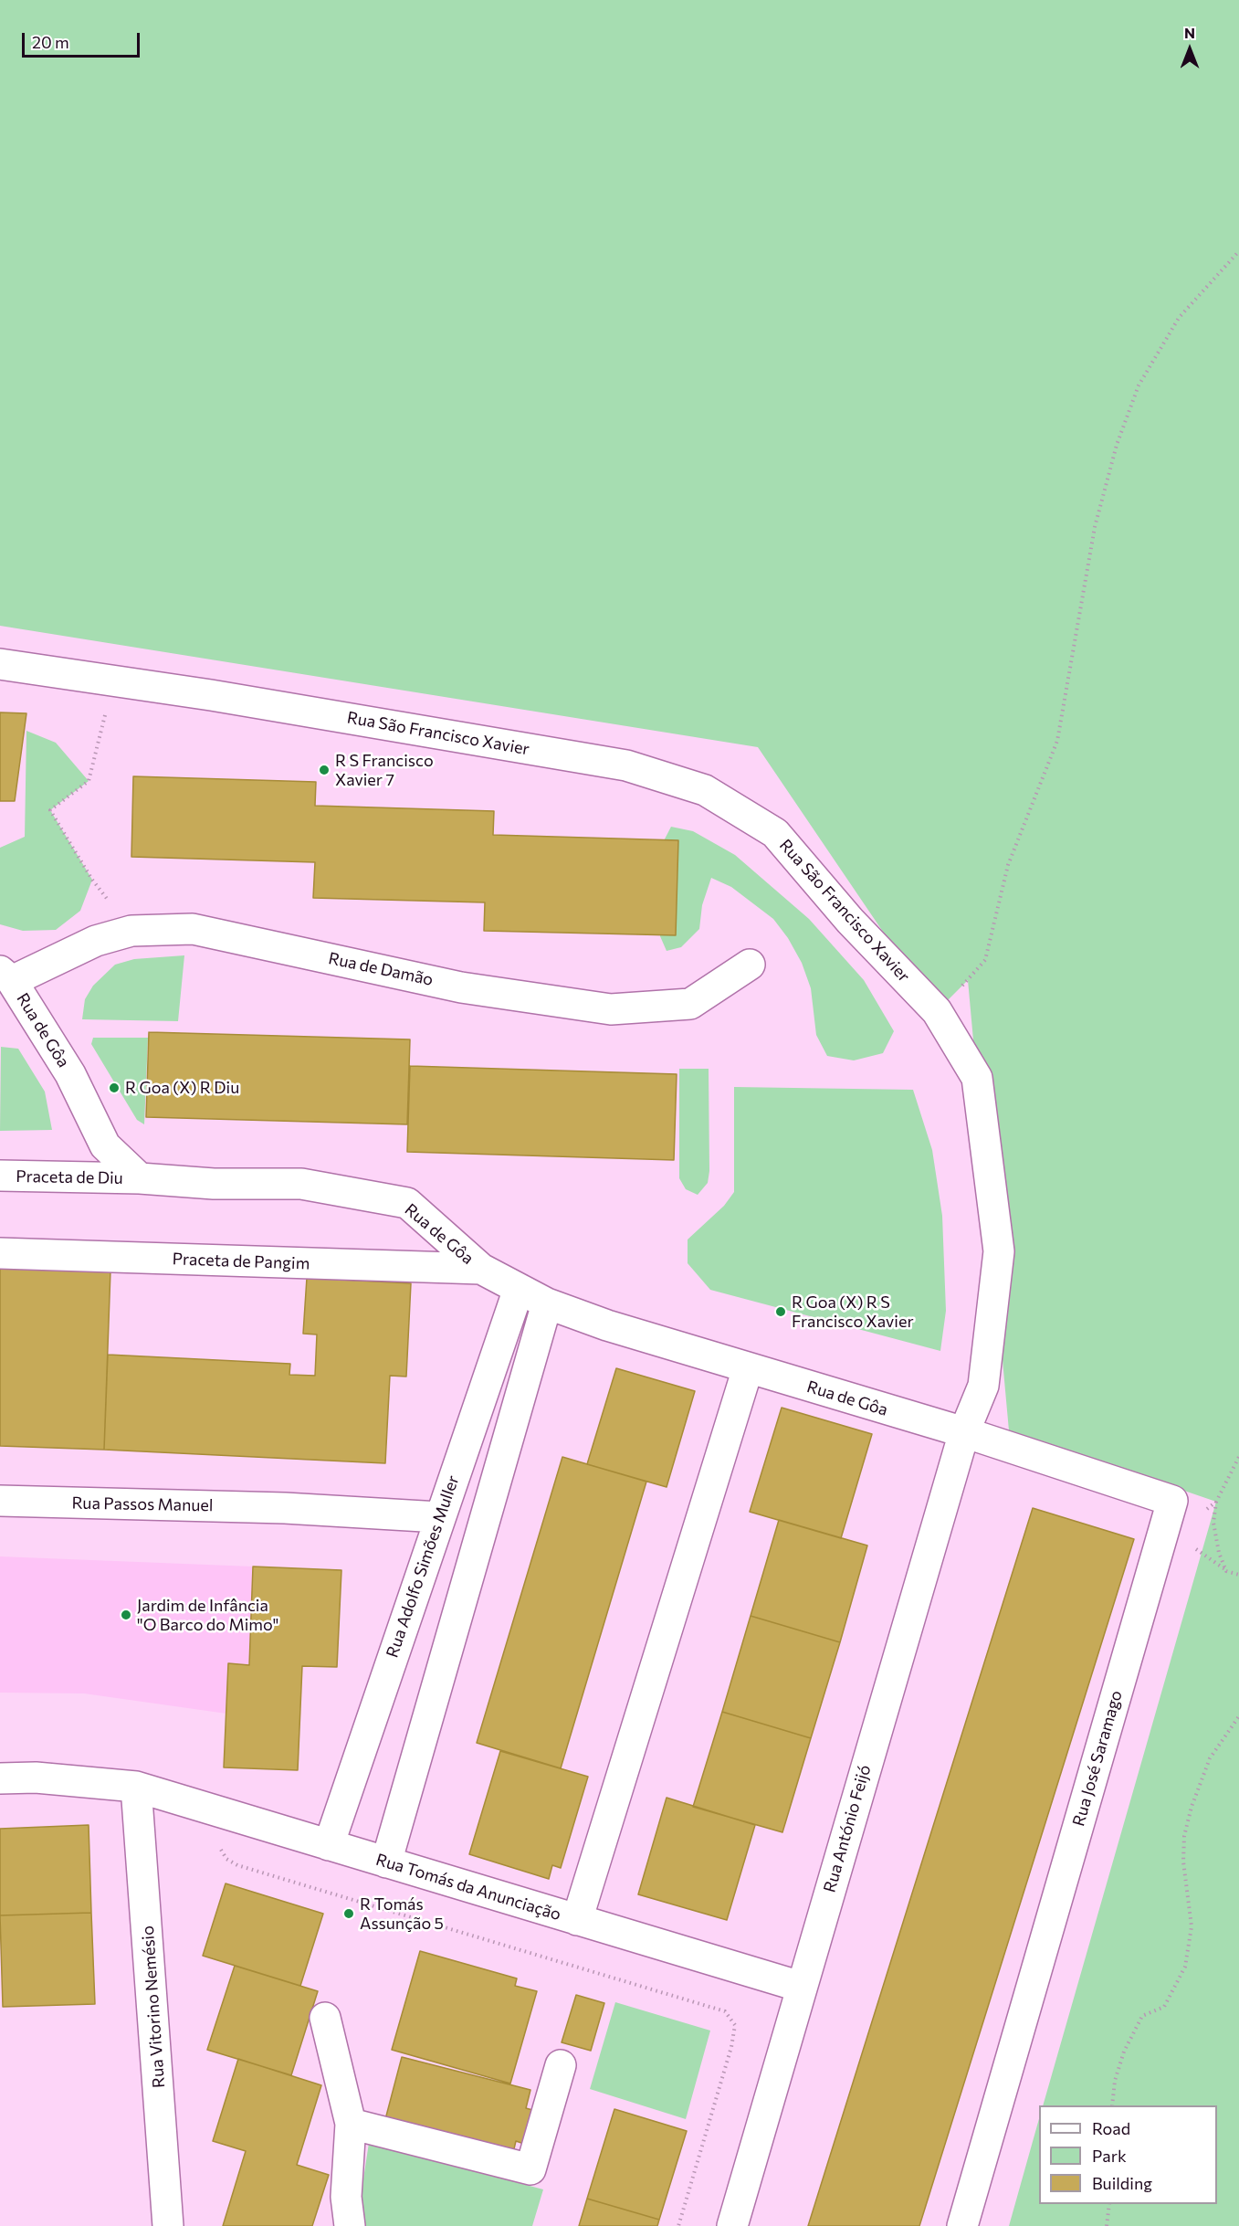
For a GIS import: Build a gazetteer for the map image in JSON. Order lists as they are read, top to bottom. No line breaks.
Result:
{"streets":{"street":["Rua São Francisco Xavier","Rua de Damão","Rua de Gôa","Praceta de Diu","Praceta de Pangim","Rua Passos Manuel","Rua Adolfo Simões Muller","Rua José Saramago","Rua António Feijó","Rua Tomás da Anunciação","Rua Vitorino Nemésio"]},"crossings":[["Rua São Francisco Xavier","Rua de Gôa"],["Rua São Francisco Xavier","Rua José Saramago"],["Rua São Francisco Xavier","Rua António Feijó"],["Rua de Damão","Rua de Gôa"],["Rua de Gôa","Praceta de Diu"],["Rua de Gôa","Praceta de Pangim"],["Rua de Gôa","Rua Adolfo Simões Muller"],["Rua de Gôa","Rua José Saramago"],["Rua de Gôa","Rua António Feijó"],["Rua Passos Manuel","Rua Adolfo Simões Muller"],["Rua Adolfo Simões Muller","Rua Tomás da Anunciação"],["Rua José Saramago","Rua António Feijó"],["Rua António Feijó","Rua Tomás da Anunciação"],["Rua Tomás da Anunciação","Rua Vitorino Nemésio"]],"places":["R S Francisco Xavier 7","R Goa (X) R Diu","R Goa (X) R S Francisco Xavier","Jardim de Infância \"O Barco do Mimo\"","R Tomás Assunção 5"],"legend":["Road","Park","Building"],"scale_bar":"20 m","north":"top"}
